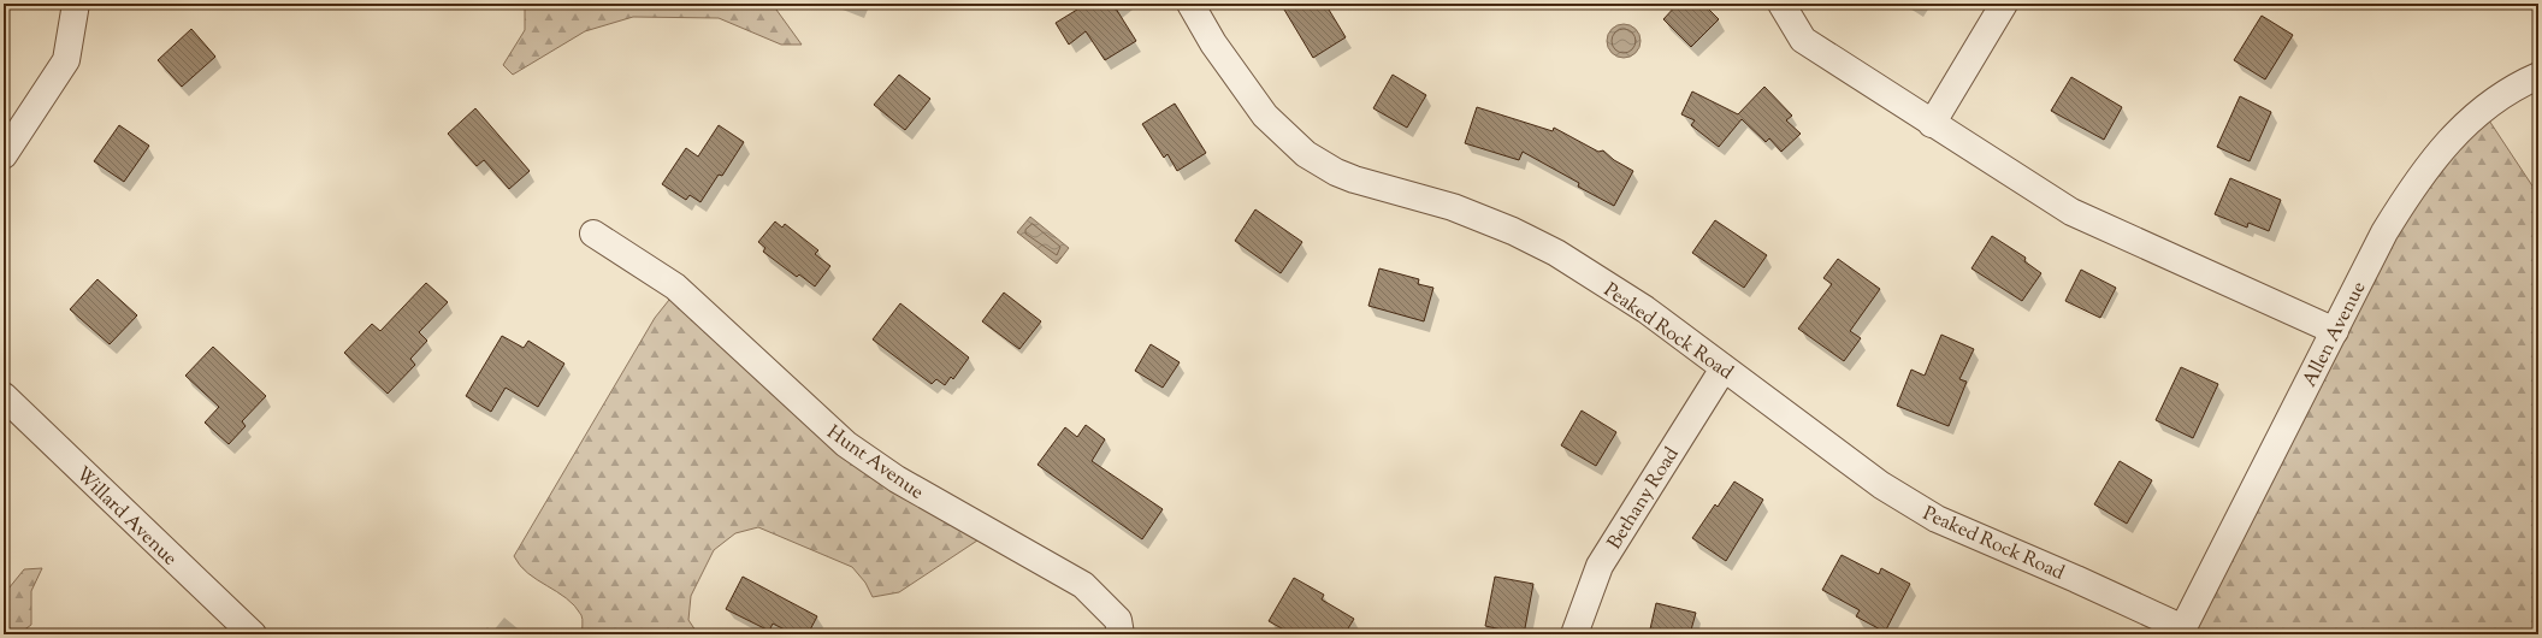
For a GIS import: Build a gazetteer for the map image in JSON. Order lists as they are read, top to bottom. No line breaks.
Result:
{"streets":{"street":["Peaked Rock Road","Allen Avenue","Hunt Avenue","Bethany Road","Willard Avenue"]},"crossings":[["Peaked Rock Road","Allen Avenue"],["Peaked Rock Road","Bethany Road"]]}
